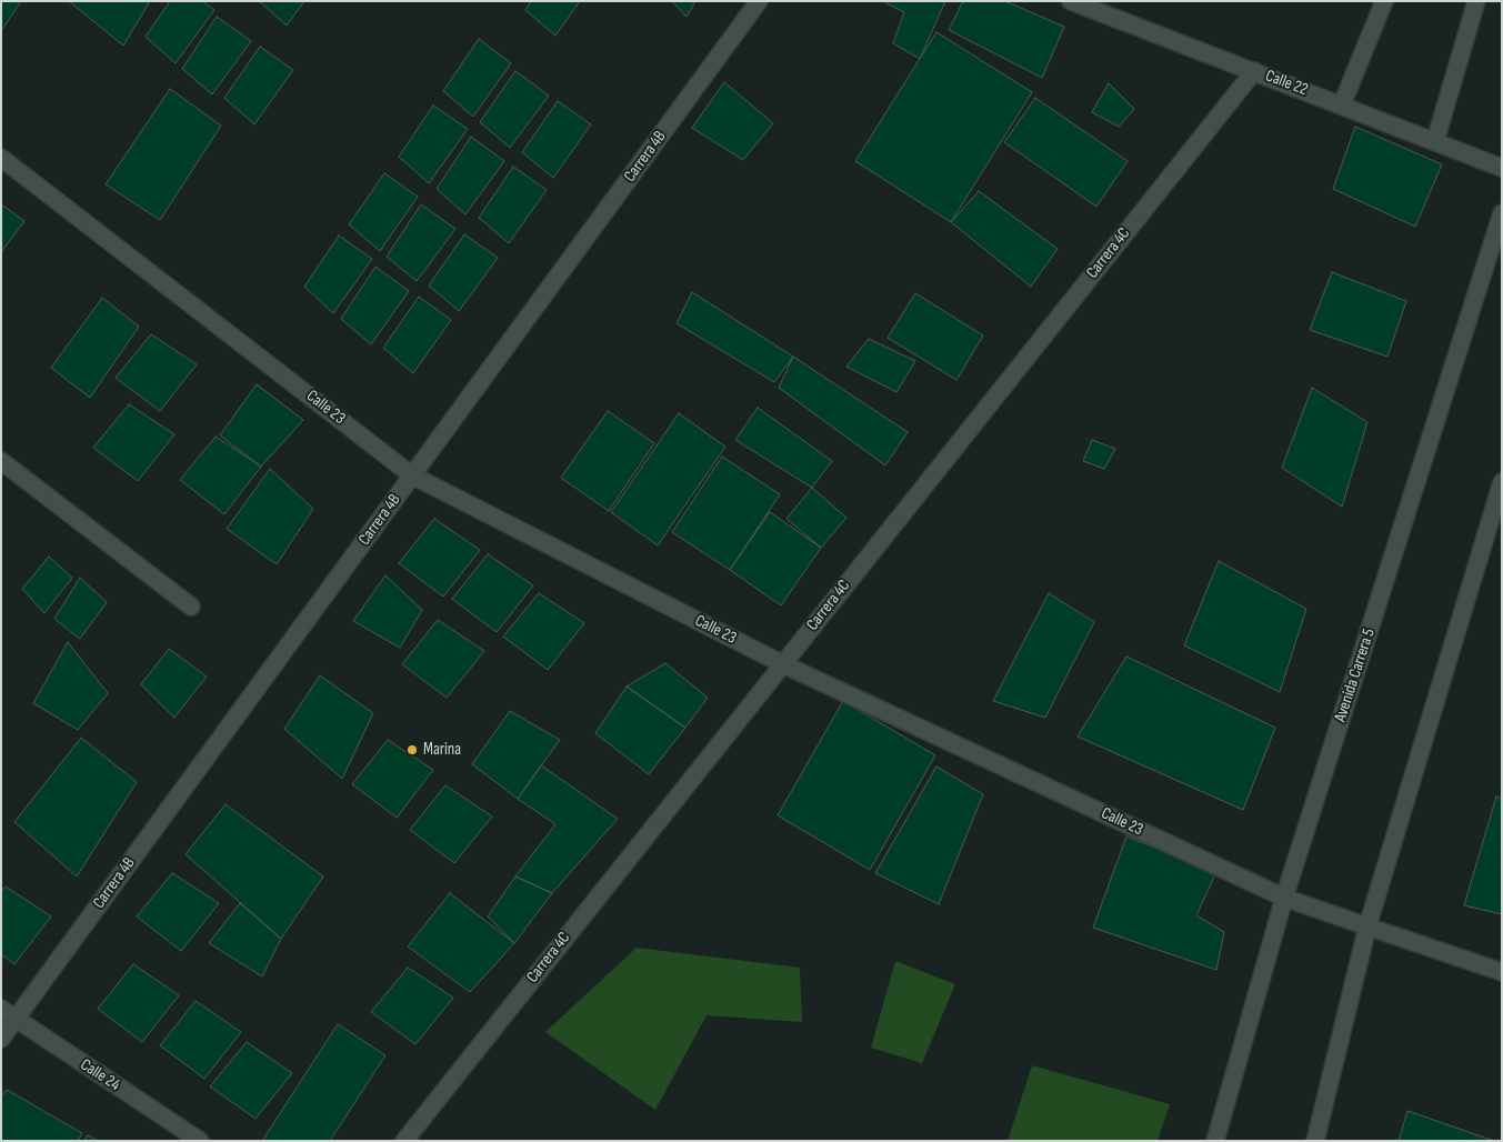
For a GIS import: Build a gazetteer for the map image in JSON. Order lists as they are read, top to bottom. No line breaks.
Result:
{"streets":{"street":["Calle 22","Carrera 4B","Carrera 4C","Calle 23","Avenida Carrera 5","Calle 24"]},"crossings":[["Calle 22","Carrera 4C"],["Carrera 4B","Calle 23"],["Carrera 4B","Calle 24"],["Carrera 4C","Calle 23"],["Calle 23","Avenida Carrera 5"]],"places":["Marina"]}
